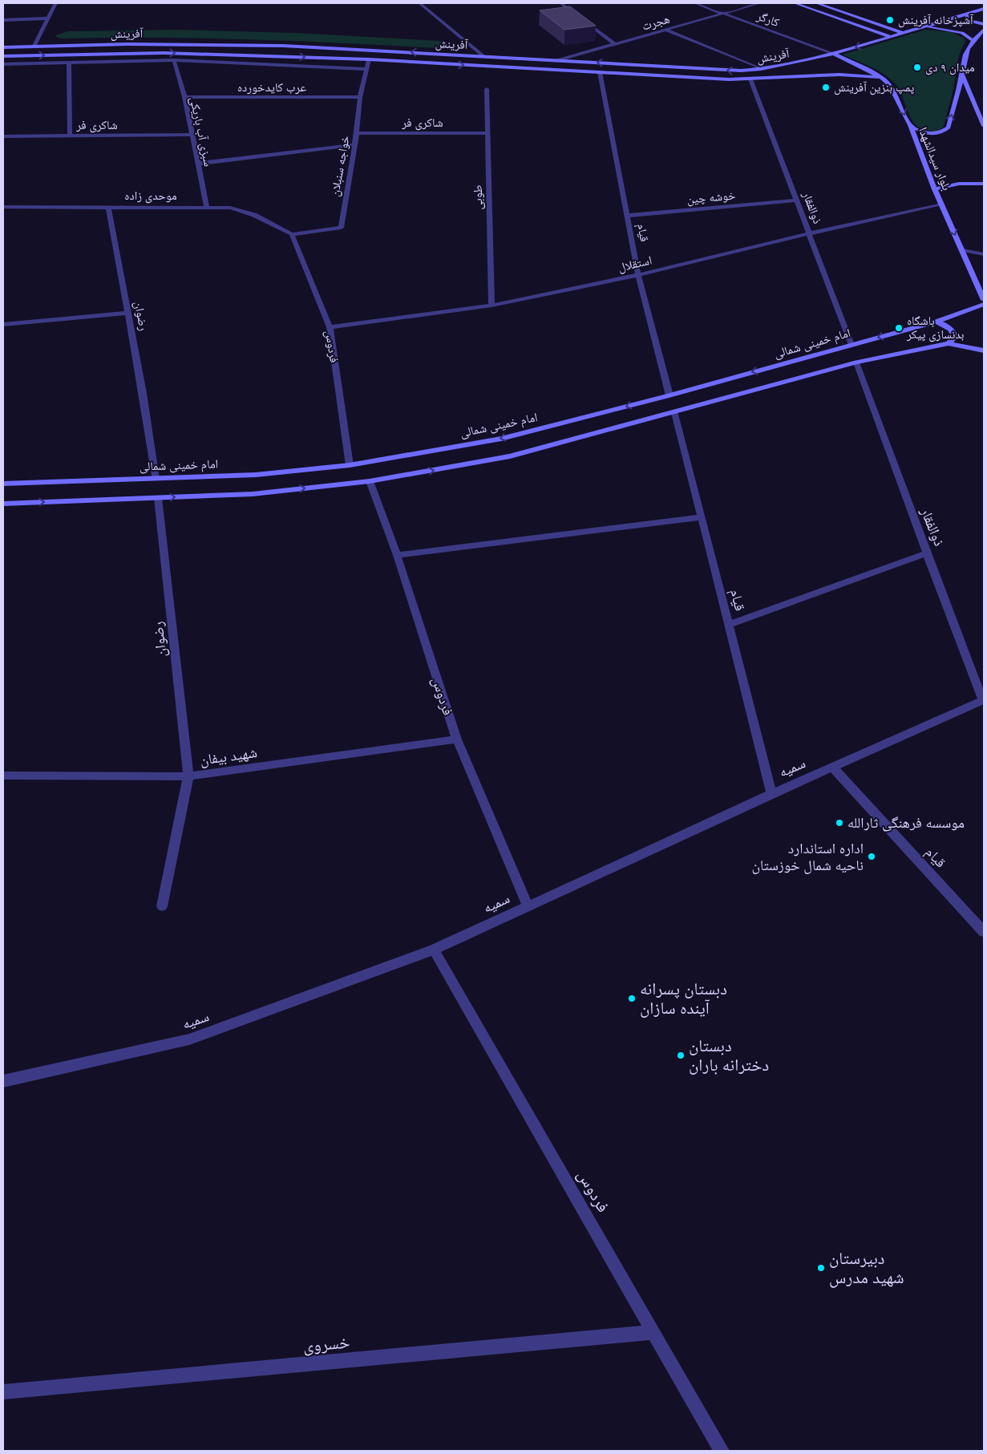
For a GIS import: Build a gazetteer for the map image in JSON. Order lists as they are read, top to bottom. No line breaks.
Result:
{"streets":{"main road":["آفرینش","بلوار سیدالشهدا","امام خمینی شمالی"],"street":["کارگر","هجرت","عرب کایدخورده","شاکری فر","سبزی آب باریکی","خواجه سنبلان","موحدی زاده","طوبی","خوشه چین","ذوالفقار","قیام","استقلال","رضوان","فردوس","شهید بیفان","سمیه","خسروی"]},"crossings":[["کارگر","هجرت"],["کارگر","آفرینش"],["کارگر","بلوار سیدالشهدا"],["هجرت","آفرینش"],["آفرینش","بلوار سیدالشهدا"],["آفرینش","خواجه سنبلان"],["آفرینش","ذوالفقار"],["آفرینش","قیام"],["عرب کایدخورده","سبزی آب باریکی"],["عرب کایدخورده","خواجه سنبلان"],["شاکری فر","سبزی آب باریکی"],["شاکری فر","خواجه سنبلان"],["شاکری فر","طوبی"],["سبزی آب باریکی","موحدی زاده"],["بلوار سیدالشهدا","استقلال"],["خواجه سنبلان","موحدی زاده"],["خواجه سنبلان","فردوس"],["موحدی زاده","رضوان"],["موحدی زاده","فردوس"],["طوبی","استقلال"],["خوشه چین","ذوالفقار"],["خوشه چین","قیام"],["ذوالفقار","استقلال"],["ذوالفقار","امام خمینی شمالی"],["ذوالفقار","سمیه"],["قیام","استقلال"],["قیام","امام خمینی شمالی"],["قیام","سمیه"],["استقلال","فردوس"],["رضوان","امام خمینی شمالی"],["رضوان","شهید بیفان"],["امام خمینی شمالی","فردوس"],["فردوس","شهید بیفان"],["فردوس","سمیه"],["فردوس","خسروی"]],"one_way":["بلوار سیدالشهدا"],"places":["آشپزخانه آفرینش","میدان ۹ دی","پمپ بنزین آفرینش","باشگاه بدنسازی پیکر","موسسه فرهنگی ثارالله","اداره استاندارد ناحیه شمال خوزستان","دبستان پسرانه آینده سازان","دبستان دخترانه باران","دبیرستان شهید مدرس"]}
